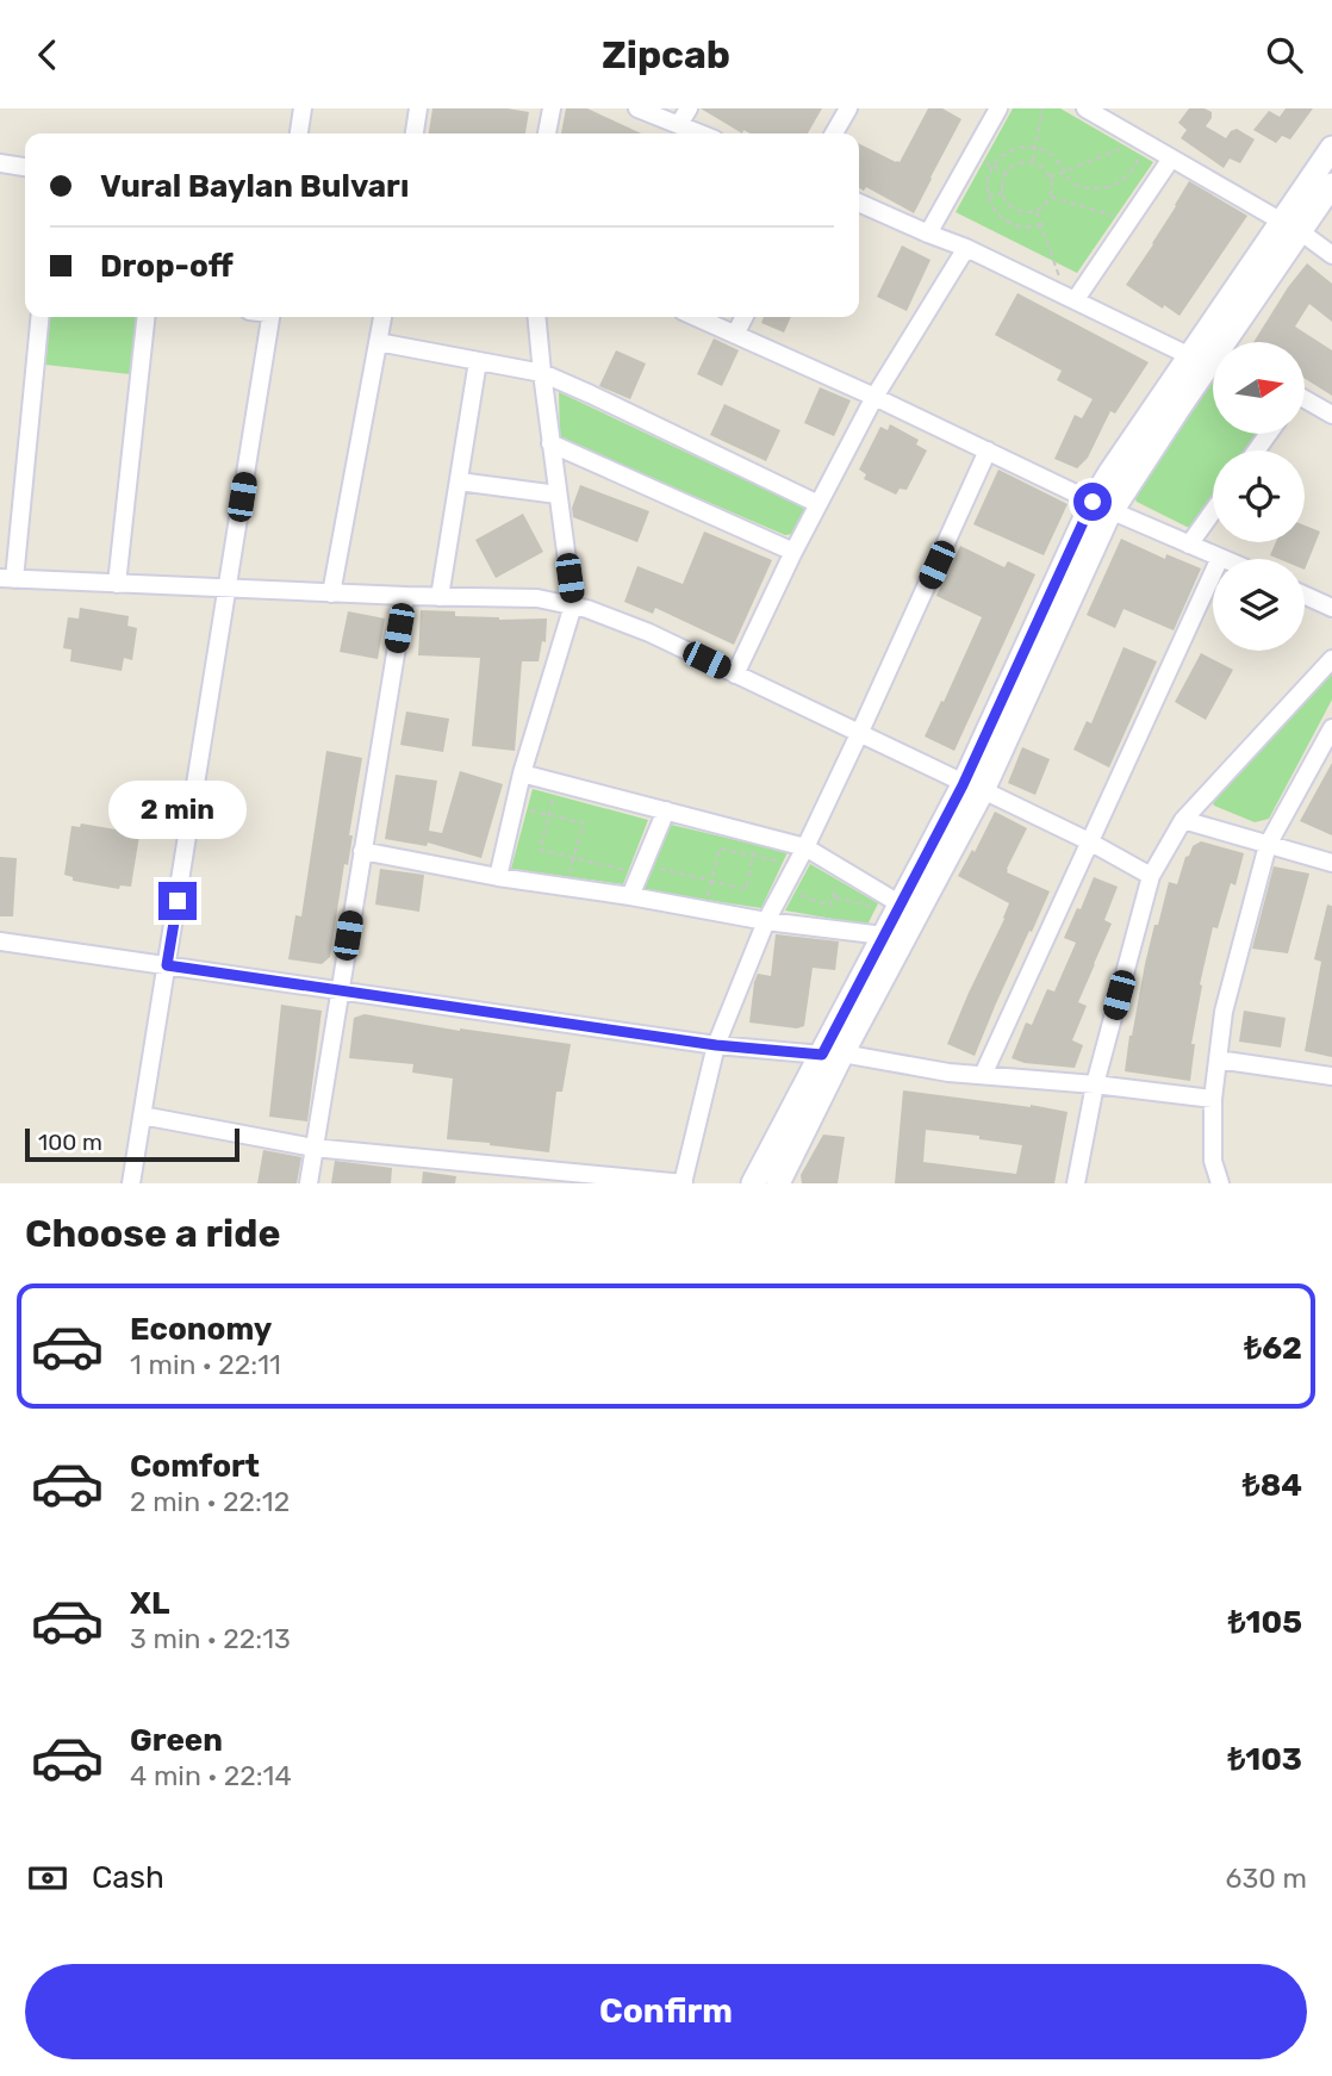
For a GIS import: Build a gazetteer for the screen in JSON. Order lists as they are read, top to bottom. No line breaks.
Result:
{"scale_bar":"100 m","north":"right","page":{"header":"Zipcab","banner":["Vural Baylan Bulvarı","Drop-off"],"bubble":"2 min","scale":"100 m","heading":"Choose a ride","list":[{"name":"Economy","note":"1 min · 22:11","value":"₺62"},{"name":"Comfort","note":"2 min · 22:12","value":"₺84"},{"name":"XL","note":"3 min · 22:13","value":"₺105"},{"name":"Green","note":"4 min · 22:14","value":"₺103"}],"pay":["Cash","630 m"],"buttons":"Confirm"}}
